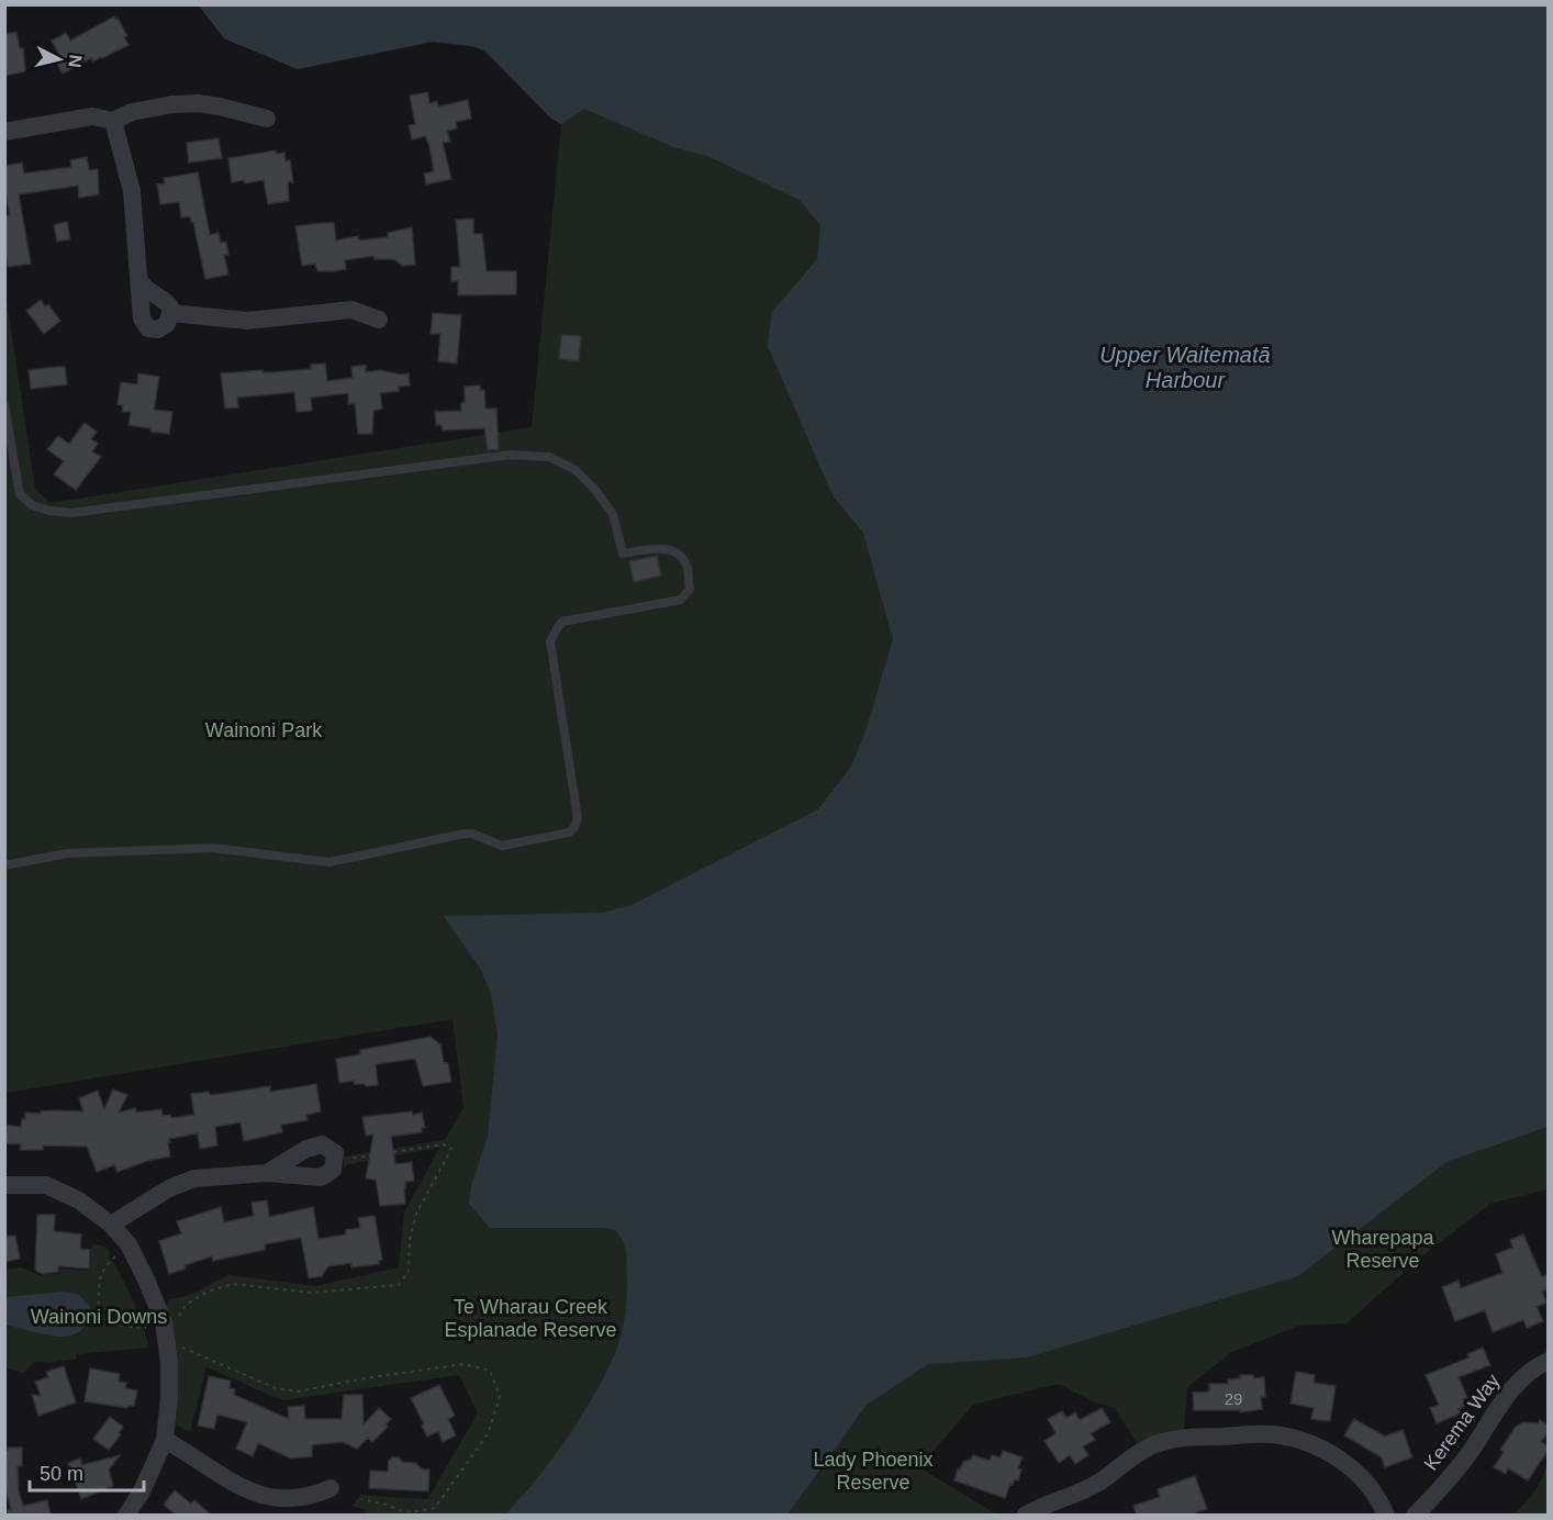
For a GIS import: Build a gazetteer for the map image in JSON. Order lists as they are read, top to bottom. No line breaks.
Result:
{"streets":{"street":["Kerema Way"]},"water":["Upper Waitematā Harbour"],"parks":["Wainoni Park","Wharepapa Reserve","Te Wharau Creek Esplanade Reserve","Wainoni Downs","Lady Phoenix Reserve"],"house_numbers":["29"],"scale_bar":"50 m","north":"right"}
